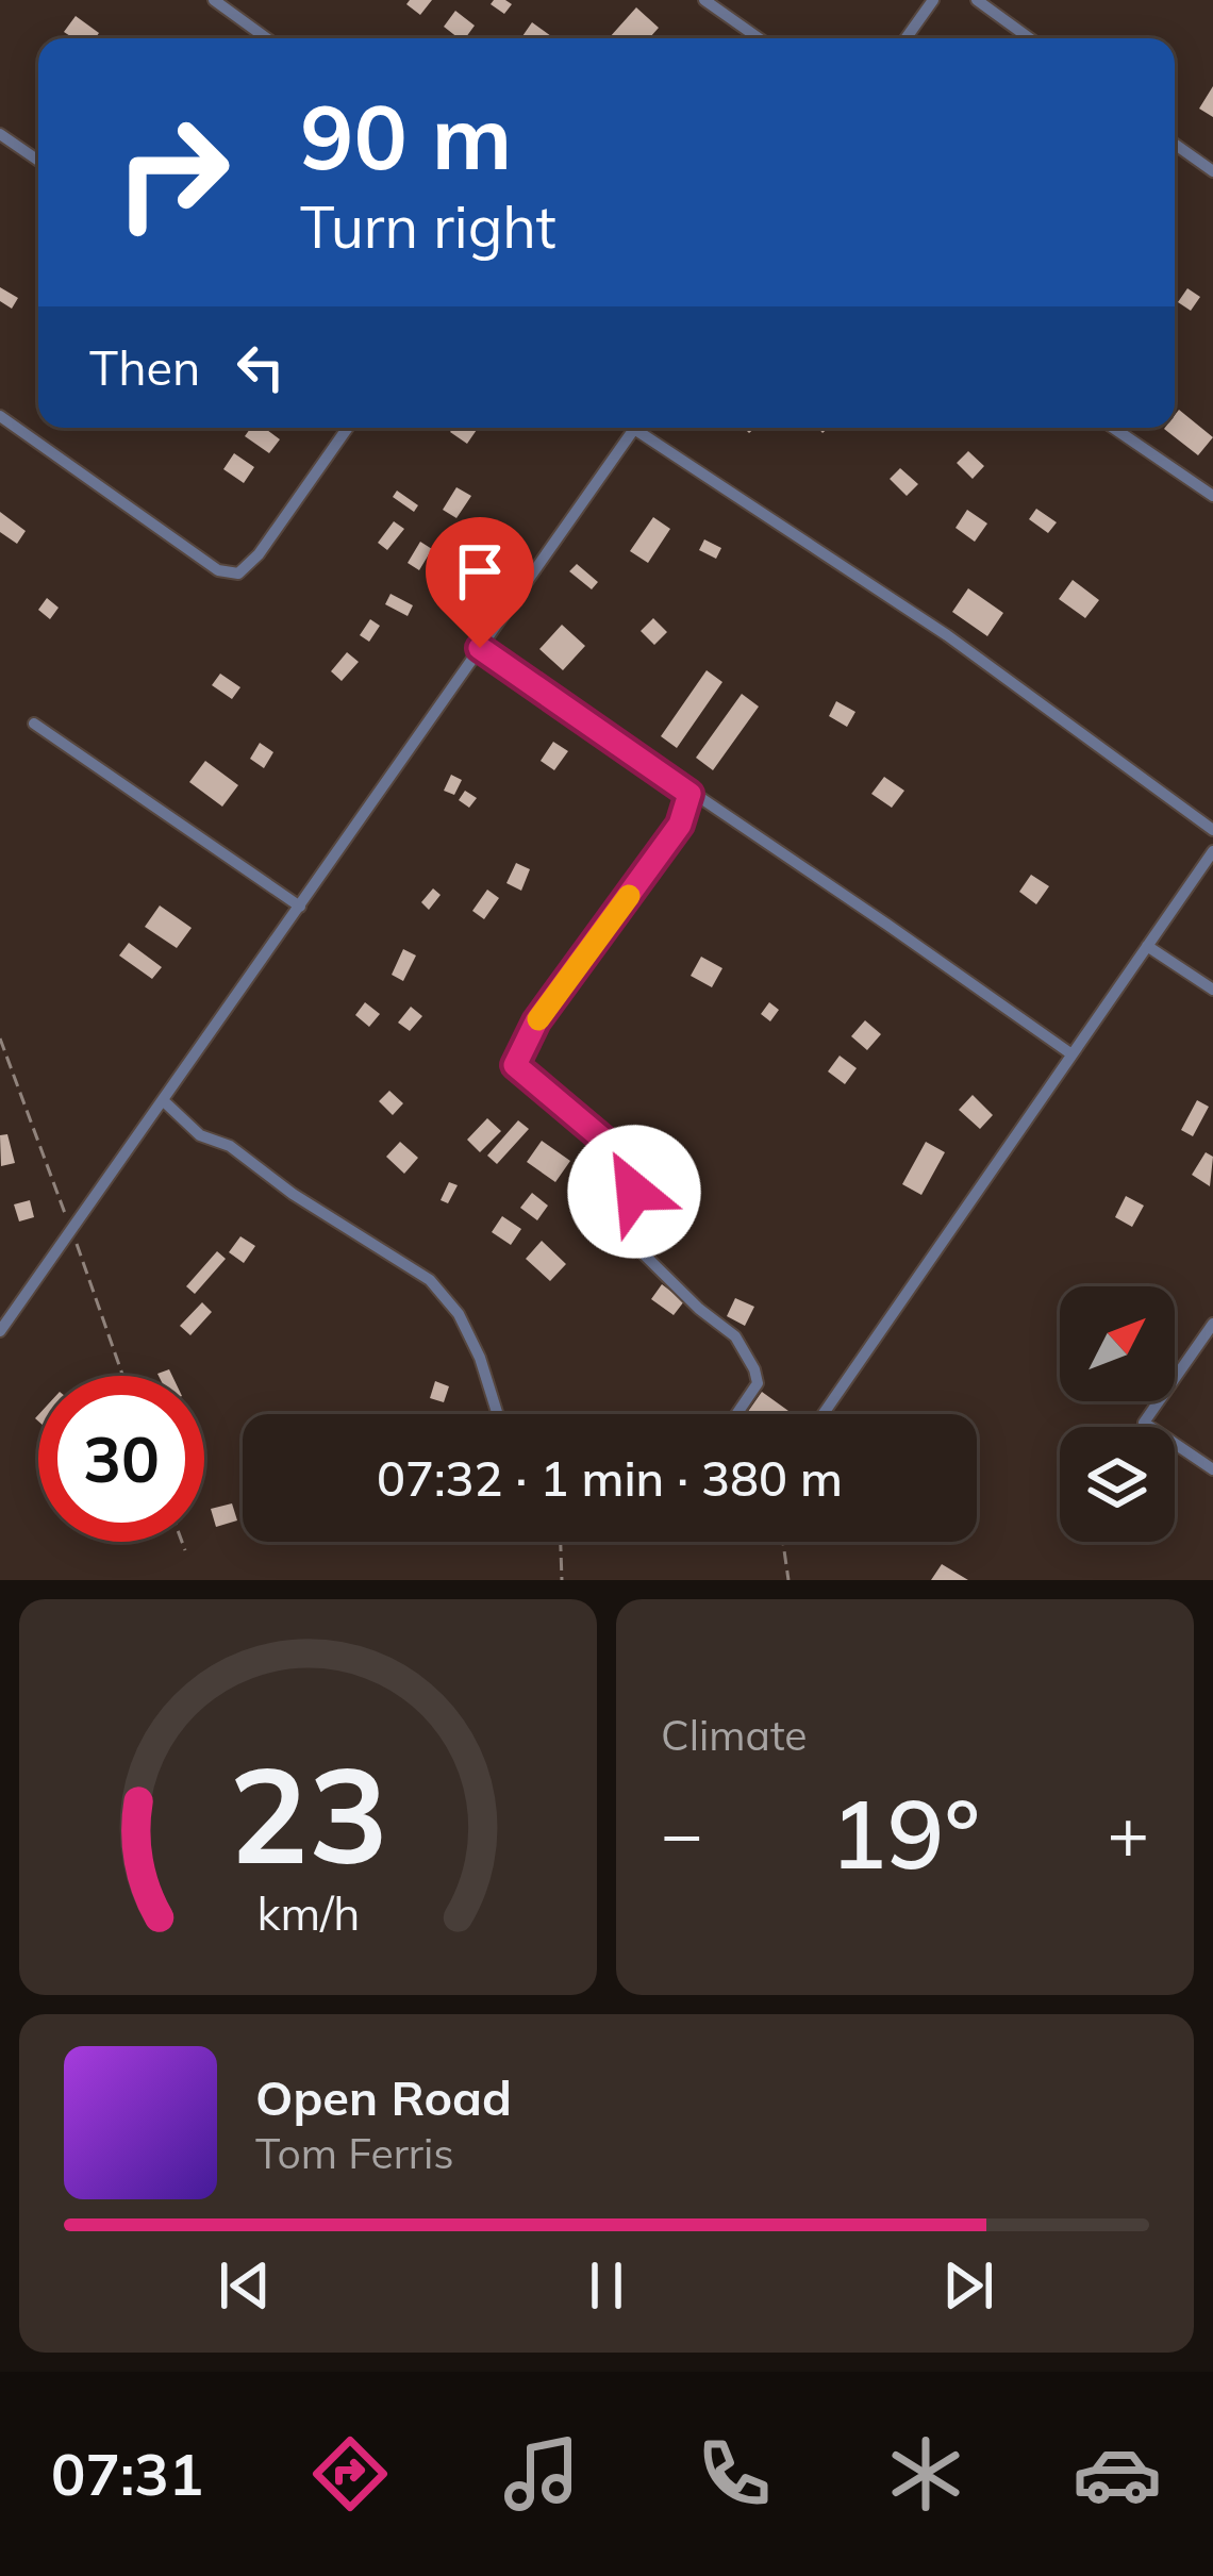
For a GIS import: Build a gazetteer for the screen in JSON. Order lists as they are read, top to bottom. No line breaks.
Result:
{"north":"top right","page":{"turn":["90 m","Turn right"],"then":"Then","limit":"30","trip":"07:32 · 1 min · 380 m","tile":"Climate","heat":["−","19°","+"],"song":["Open Road","Tom Ferris"],"tabs":"07:31","gauge":["23","km/h"]}}
